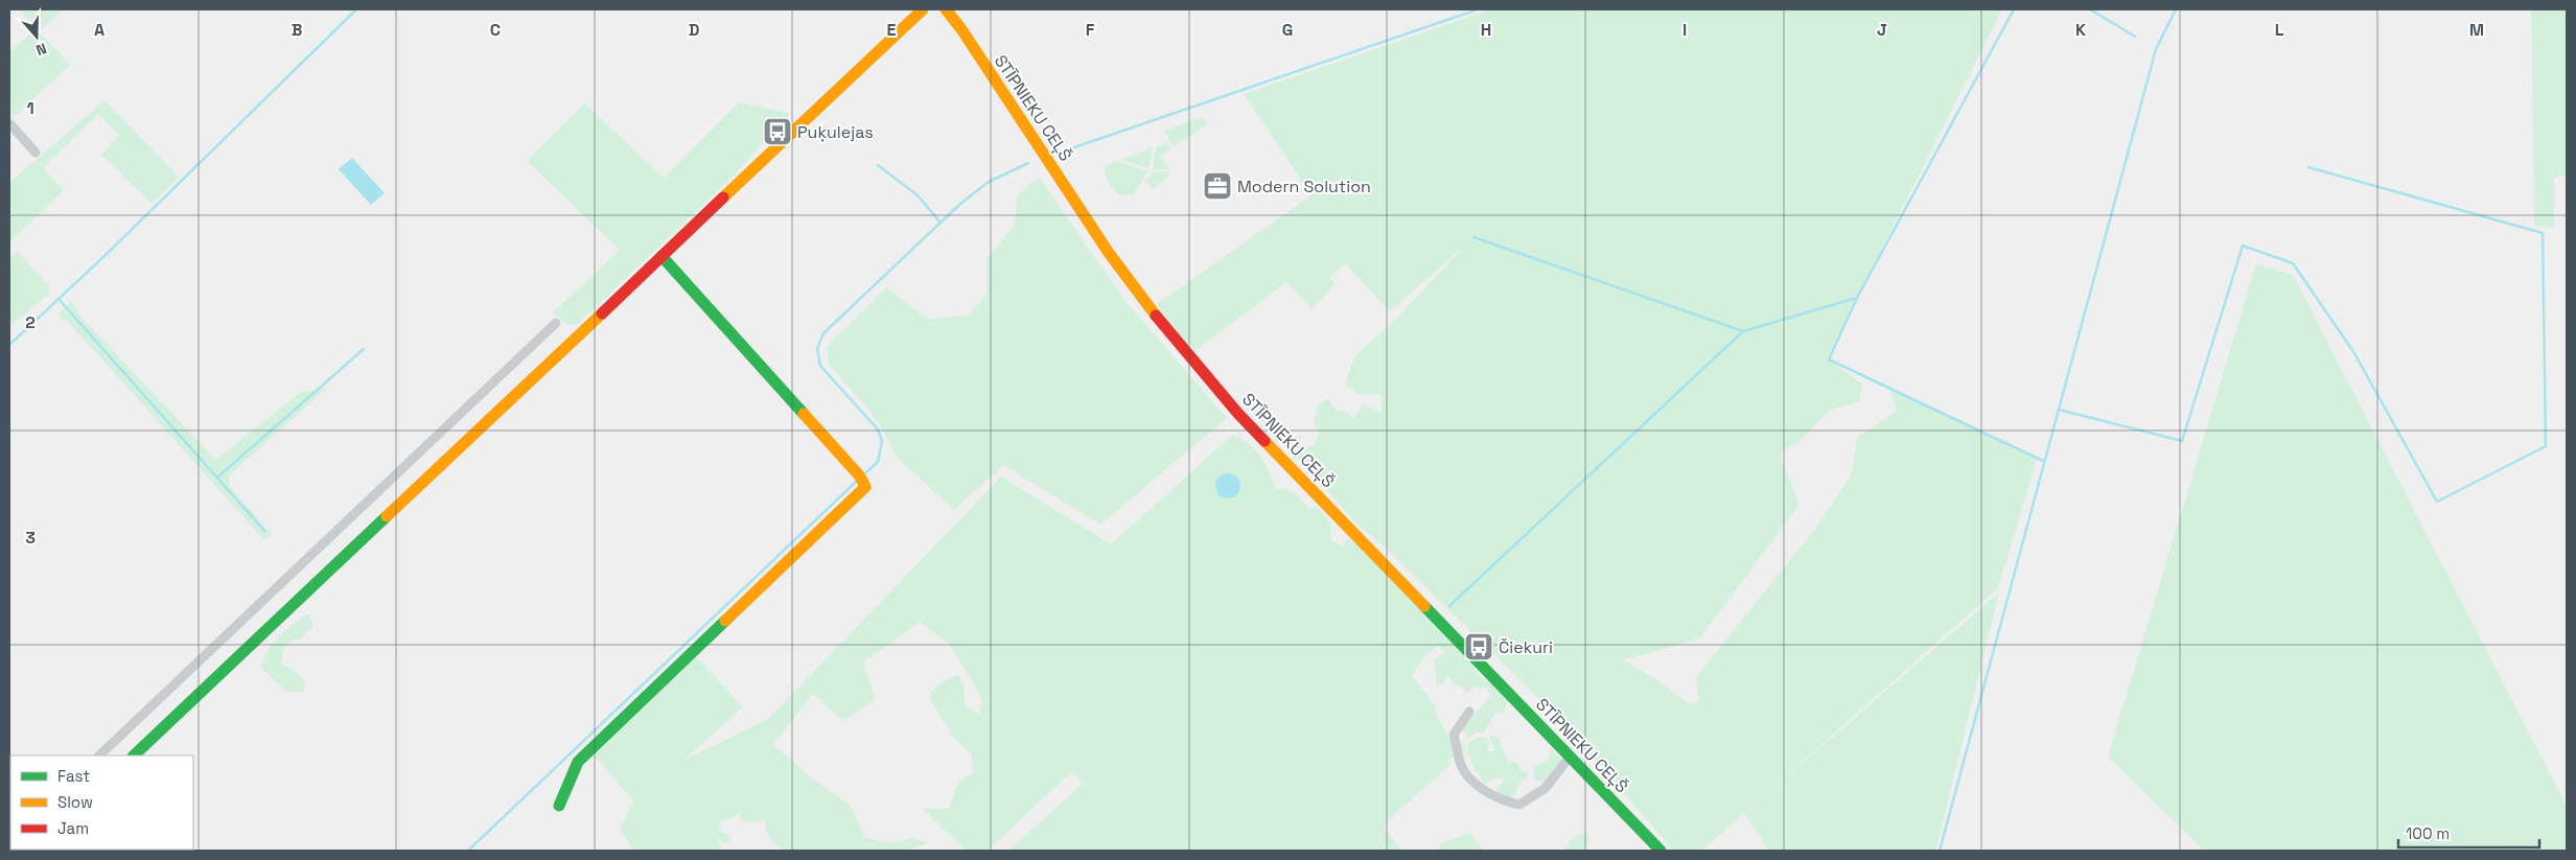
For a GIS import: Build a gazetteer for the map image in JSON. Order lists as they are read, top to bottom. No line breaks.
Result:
{"streets":{"main road":["STĪPNIEKU CEĻŠ"]},"places":{"bus stop":["Puķulejas","Čiekuri"],"office":["Modern Solution"]},"legend":["Fast","Slow","Jam"],"scale_bar":"100 m","north":"bottom","grid":{"columns":["A","B","C","D","E","F","G","H","I","J","K","L","M"],"rows":["1","2","3"]}}
